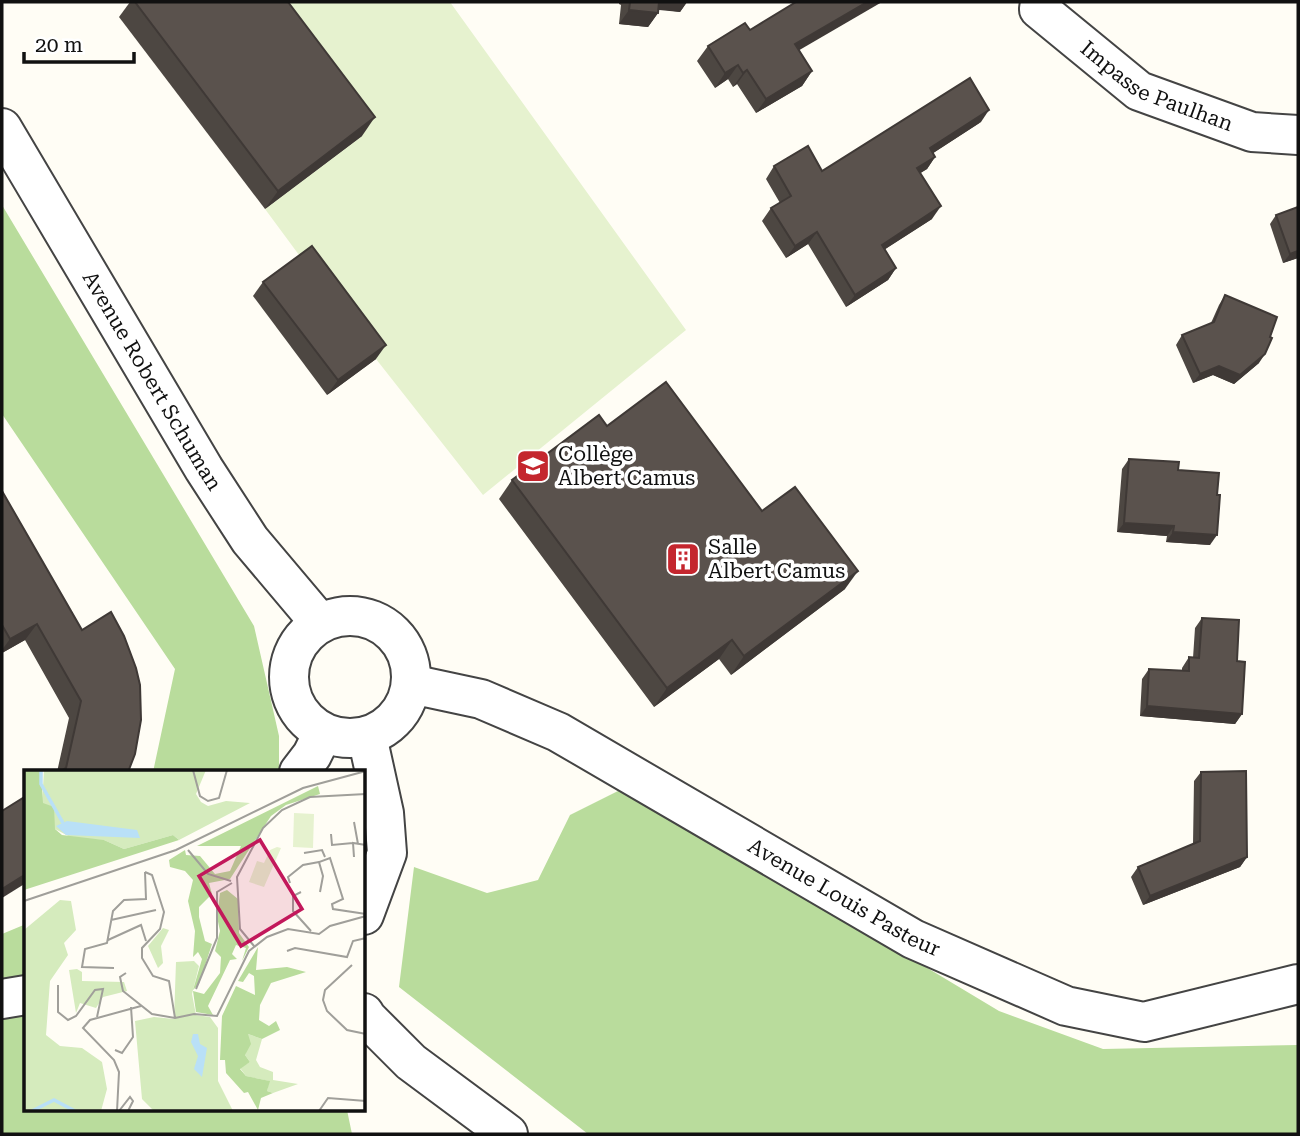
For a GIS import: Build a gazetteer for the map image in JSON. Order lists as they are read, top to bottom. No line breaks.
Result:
{"streets":{"street":["Impasse Paulhan","Avenue Robert Schuman","Avenue Louis Pasteur"]},"crossings":[["Avenue Robert Schuman","Avenue Louis Pasteur"]],"places":{"school or university":["Collège Albert Camus"],"building":["Salle Albert Camus"]},"scale_bar":"20 m"}
